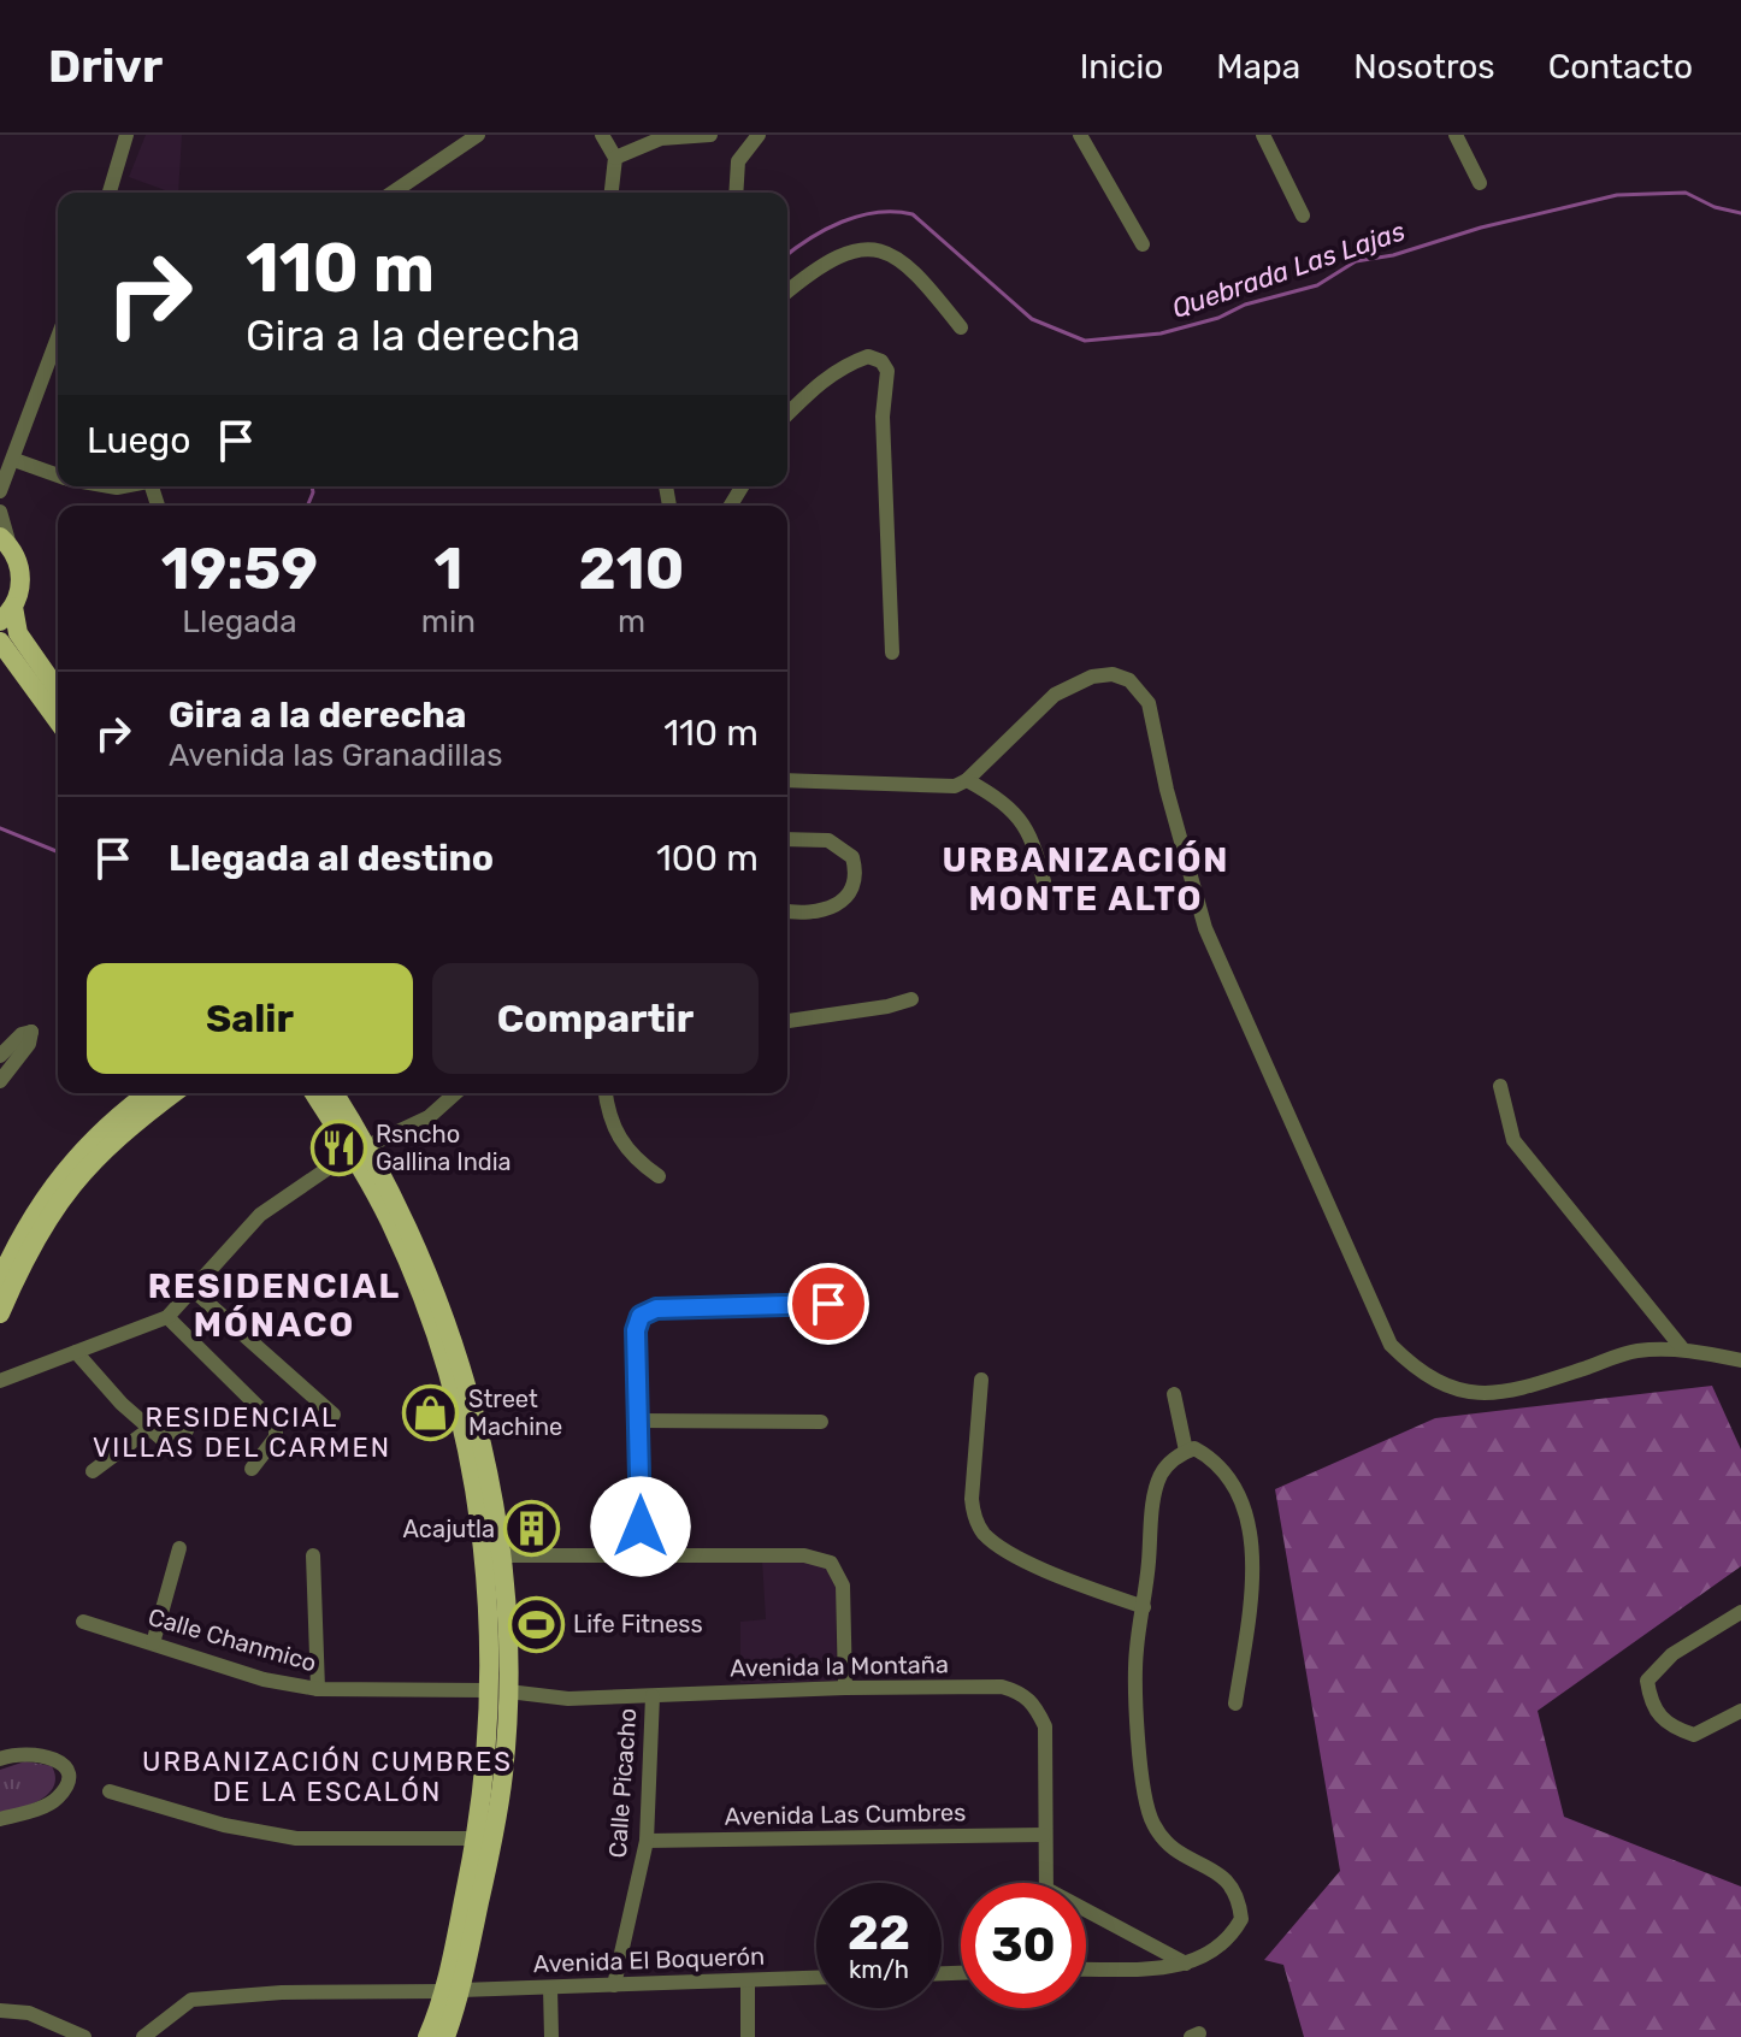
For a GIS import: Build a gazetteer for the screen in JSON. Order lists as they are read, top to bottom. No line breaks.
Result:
{"streets":{"street":["Calle Chanmico","Avenida la Montaña","Calle Picacho","Avenida Las Cumbres","Avenida El Boquerón"]},"crossings":[["Calle Chanmico","Avenida la Montaña"],["Avenida la Montaña","Calle Picacho"],["Avenida la Montaña","Avenida Las Cumbres"],["Calle Picacho","Avenida Las Cumbres"],["Calle Picacho","Avenida El Boquerón"]],"districts":["URBANIZACIÓN MONTE ALTO","RESIDENCIAL MÓNACO","RESIDENCIAL VILLAS DEL CARMEN","URBANIZACIÓN CUMBRES DE LA ESCALÓN"],"water":["Quebrada Las Lajas"],"places":{"restaurant":["Rsncho Gallina India"],"shop":["Street Machine"],"building":["Acajutla"],"sports":["Life Fitness"]},"page":{"header":"Drivr","nav":["Inicio","Mapa","Nosotros","Contacto"],"turn":["110 m","Gira a la derecha"],"then":"Luego","eta":["19:59","Llegada","1","min","210","m"],"list":[{"name":"Gira a la derecha","note":"Avenida las Granadillas","value":"110 m"},{"name":"Llegada al destino","value":"100 m"}],"buttons":["Salir","Compartir"],"speed":"22 km/h","limit":"30"}}
